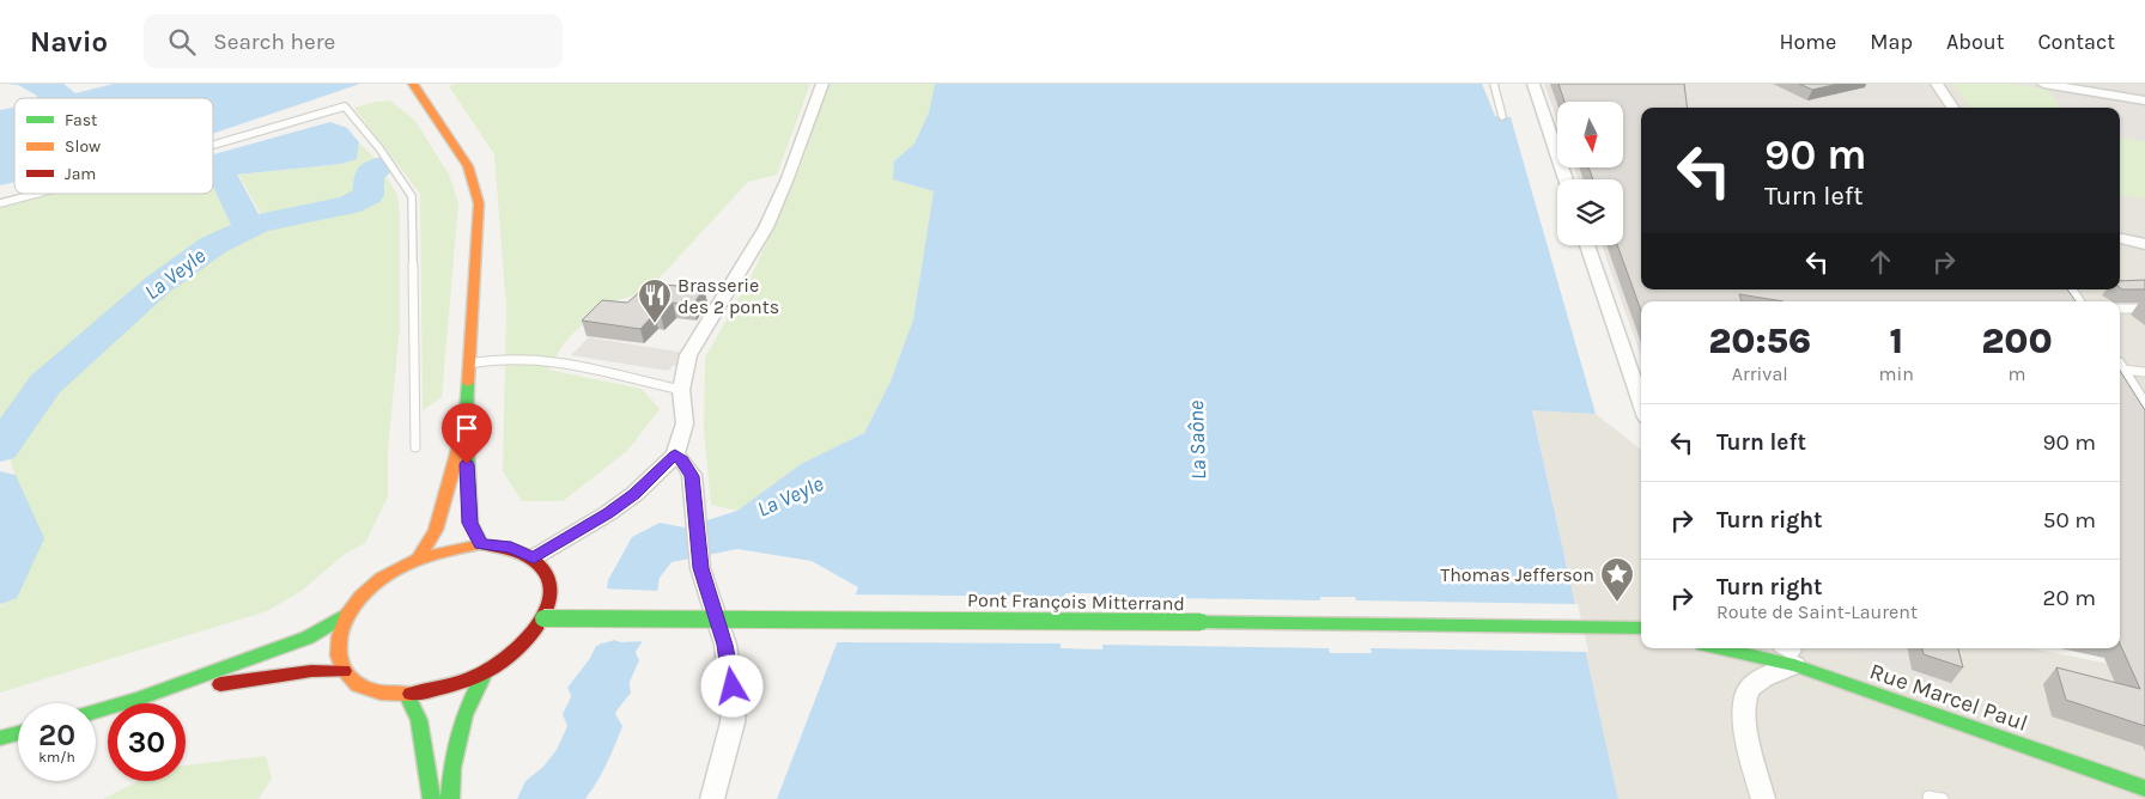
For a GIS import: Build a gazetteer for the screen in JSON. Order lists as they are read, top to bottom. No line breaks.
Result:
{"streets":{"main road":["Pont François Mitterrand","Rue Marcel Paul"]},"water":["La Veyle","La Saône"],"places":{"restaurant":["Brasserie des 2 ponts"],"place":["Thomas Jefferson"]},"legend":["Fast","Slow","Jam"],"north":"bottom","page":{"header":"Navio","search":"Search here","nav":["Home","Map","About","Contact"],"turn":["90 m","Turn left"],"eta":["20:56","Arrival","1","min","200","m"],"list":[{"name":"Turn left","value":"90 m"},{"name":"Turn right","value":"50 m"},{"name":"Turn right","note":"Route de Saint-Laurent","value":"20 m"}],"speed":"20 km/h","limit":"30"}}
